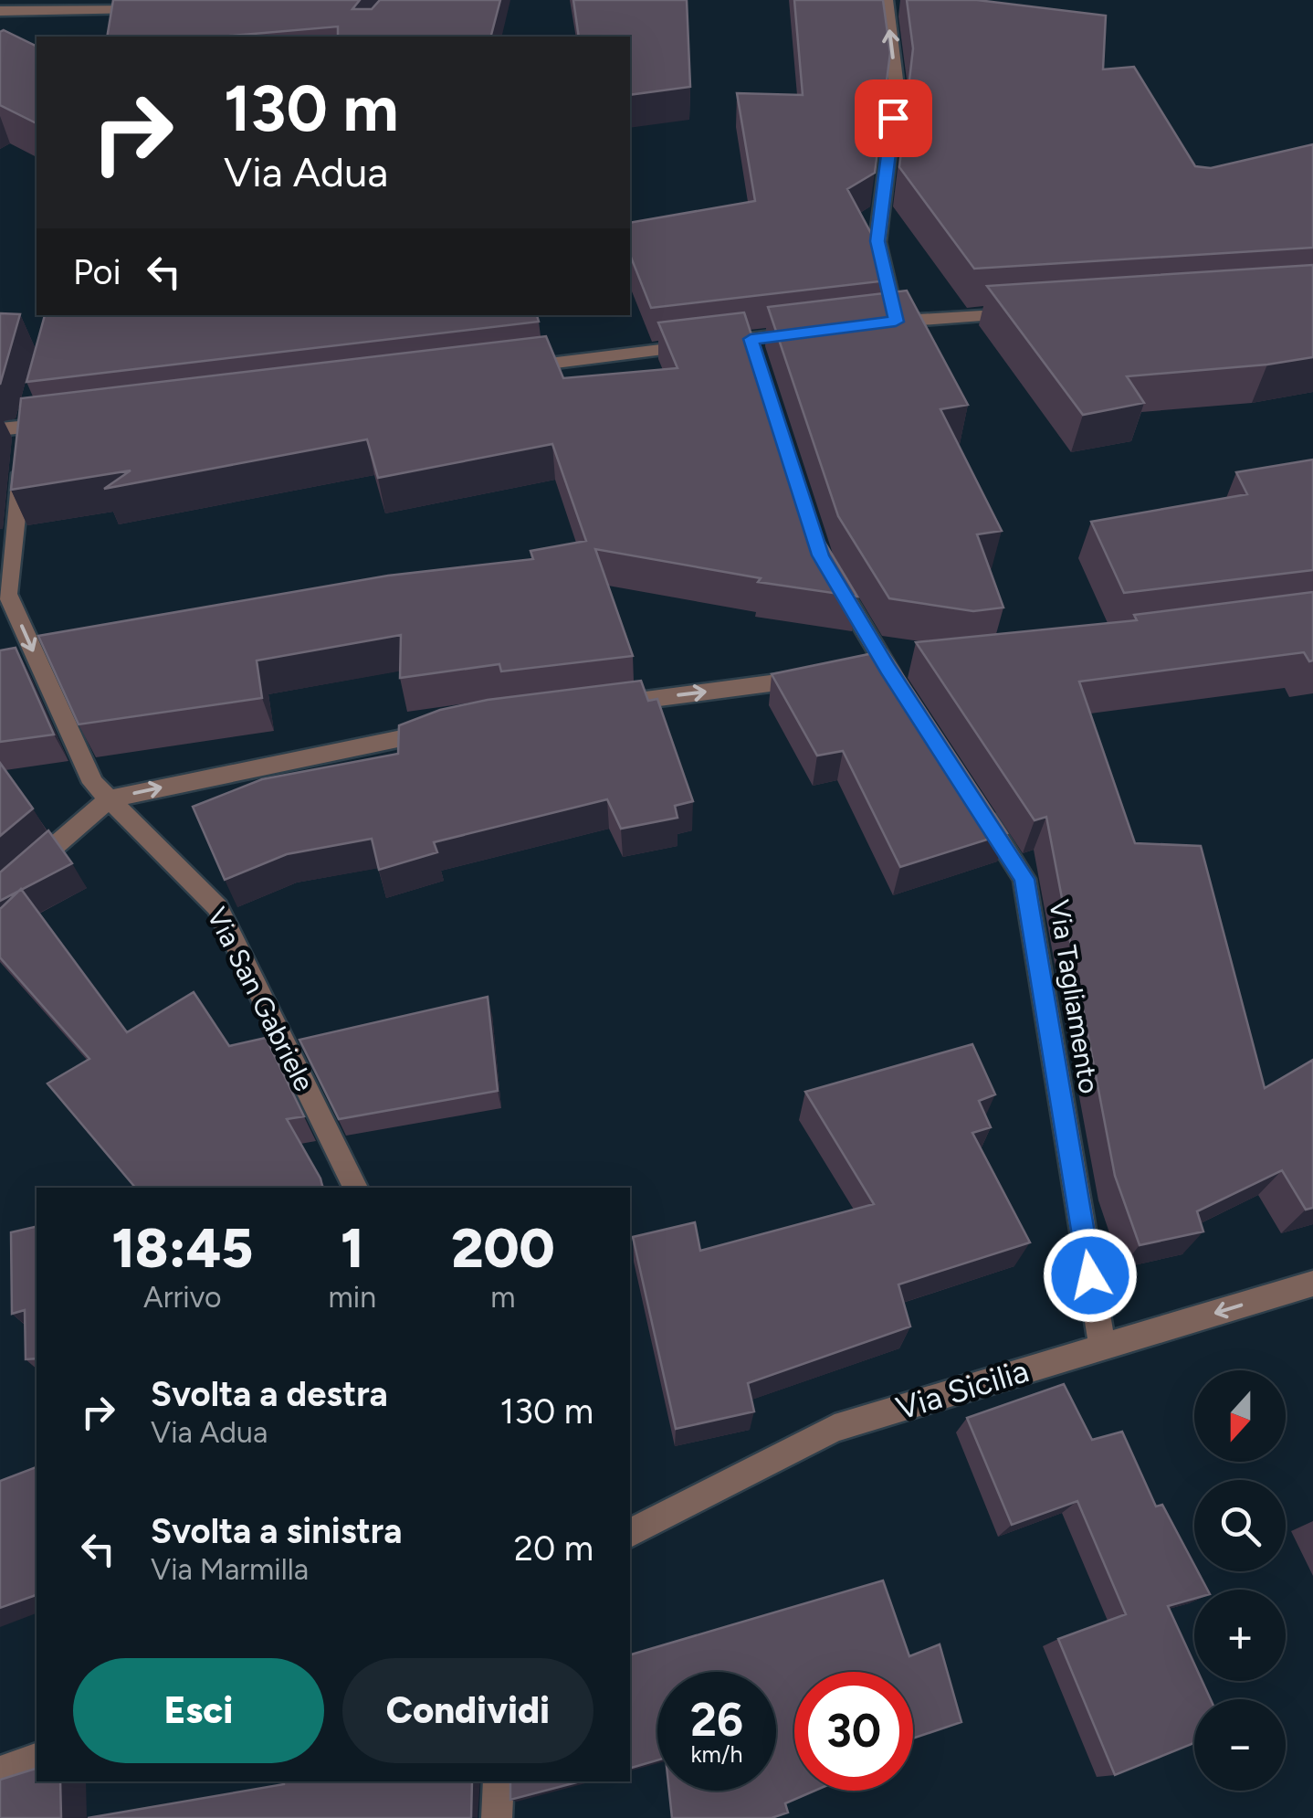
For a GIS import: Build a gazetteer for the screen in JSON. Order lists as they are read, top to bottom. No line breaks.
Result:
{"streets":{"street":["Via Tagliamento","Via San Gabriele","Via Sicilia"]},"crossings":[["Via Tagliamento","Via Sicilia"]],"north":"bottom","page":{"turn":["130 m","Via Adua"],"then":"Poi","eta":["18:45","Arrivo","1","min","200","m"],"list":[{"name":"Svolta a destra","note":"Via Adua","value":"130 m"},{"name":"Svolta a sinistra","note":"Via Marmilla","value":"20 m"}],"map_buttons":["+","−"],"buttons":["Esci","Condividi"],"speed":"26 km/h","limit":"30"}}
